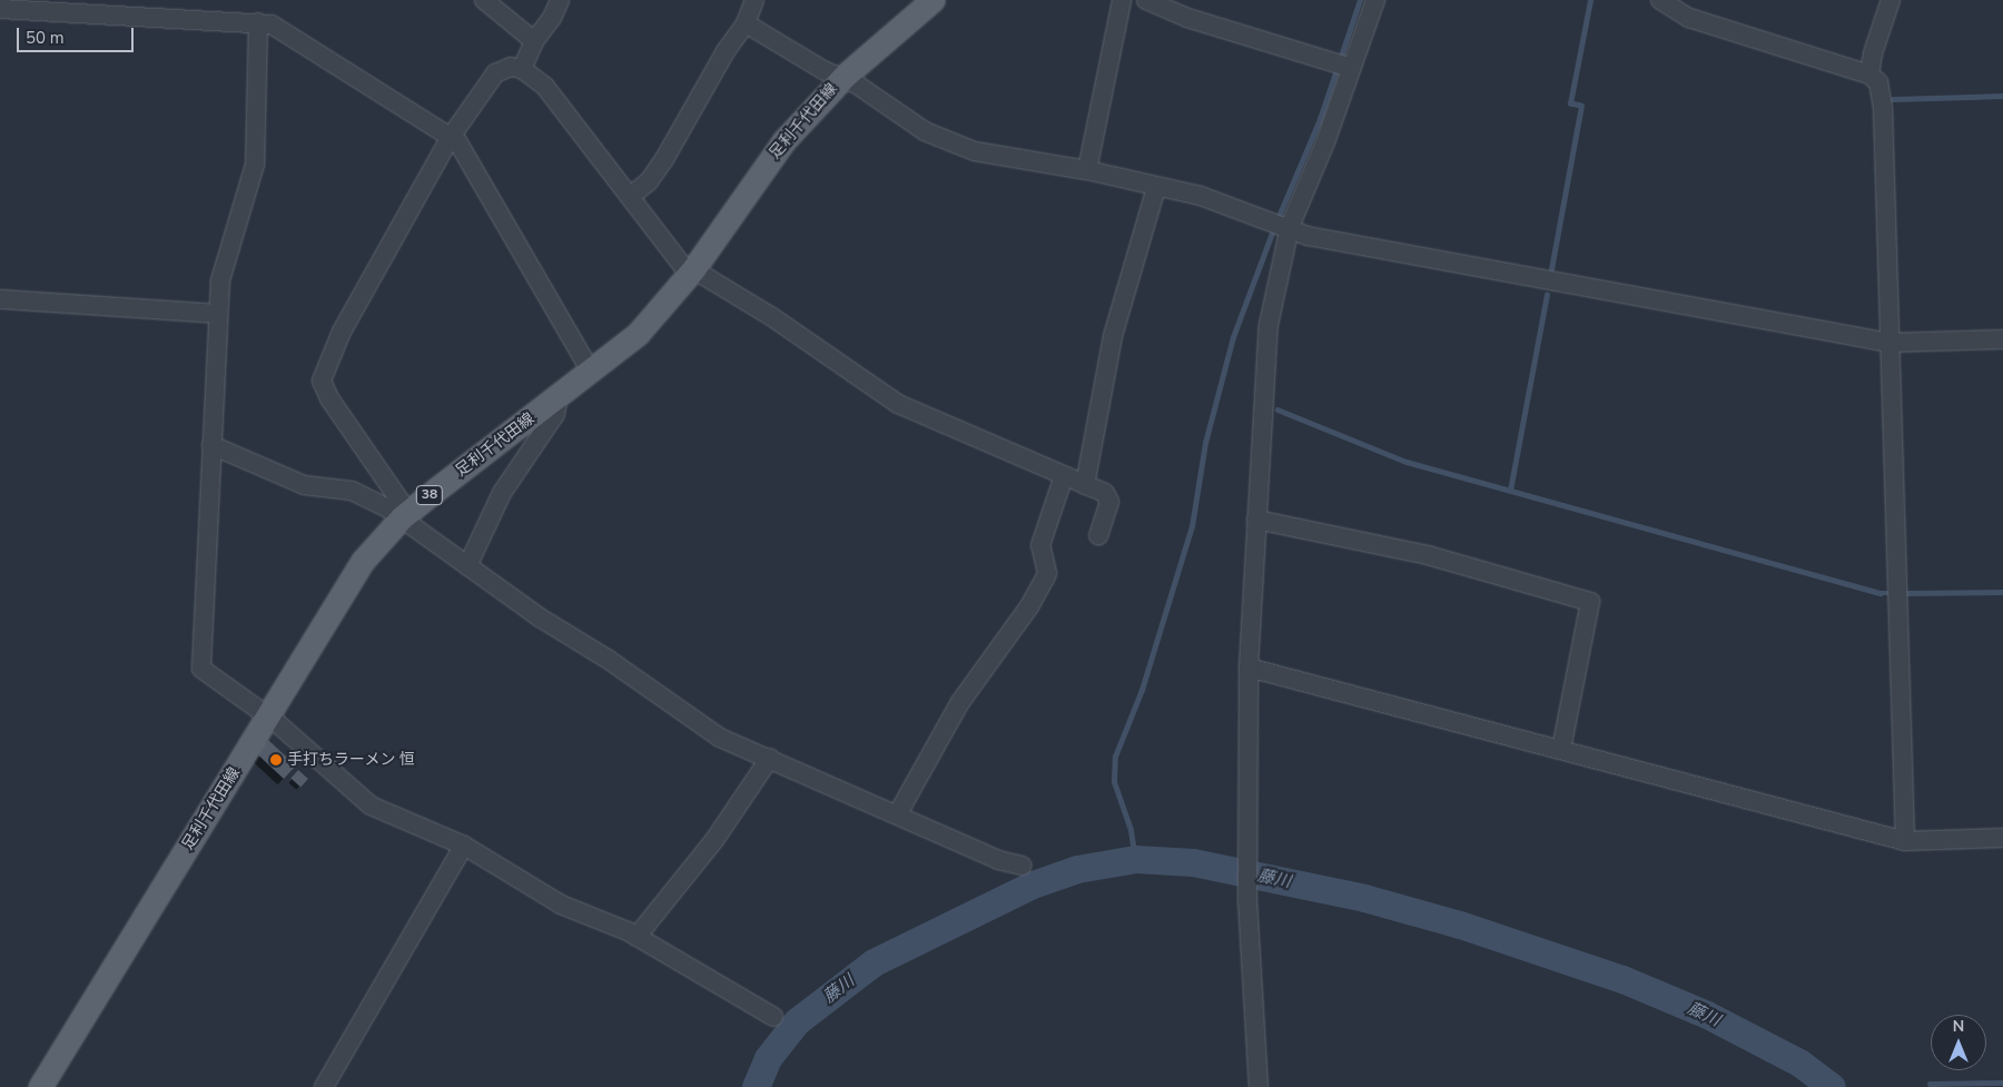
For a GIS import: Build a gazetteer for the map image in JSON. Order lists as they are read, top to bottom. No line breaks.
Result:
{"streets":{"main road":["足利千代田線","38"]},"water":["藤川"],"places":["手打ちラーメン 恒"],"scale_bar":"50 m","north":"top"}
